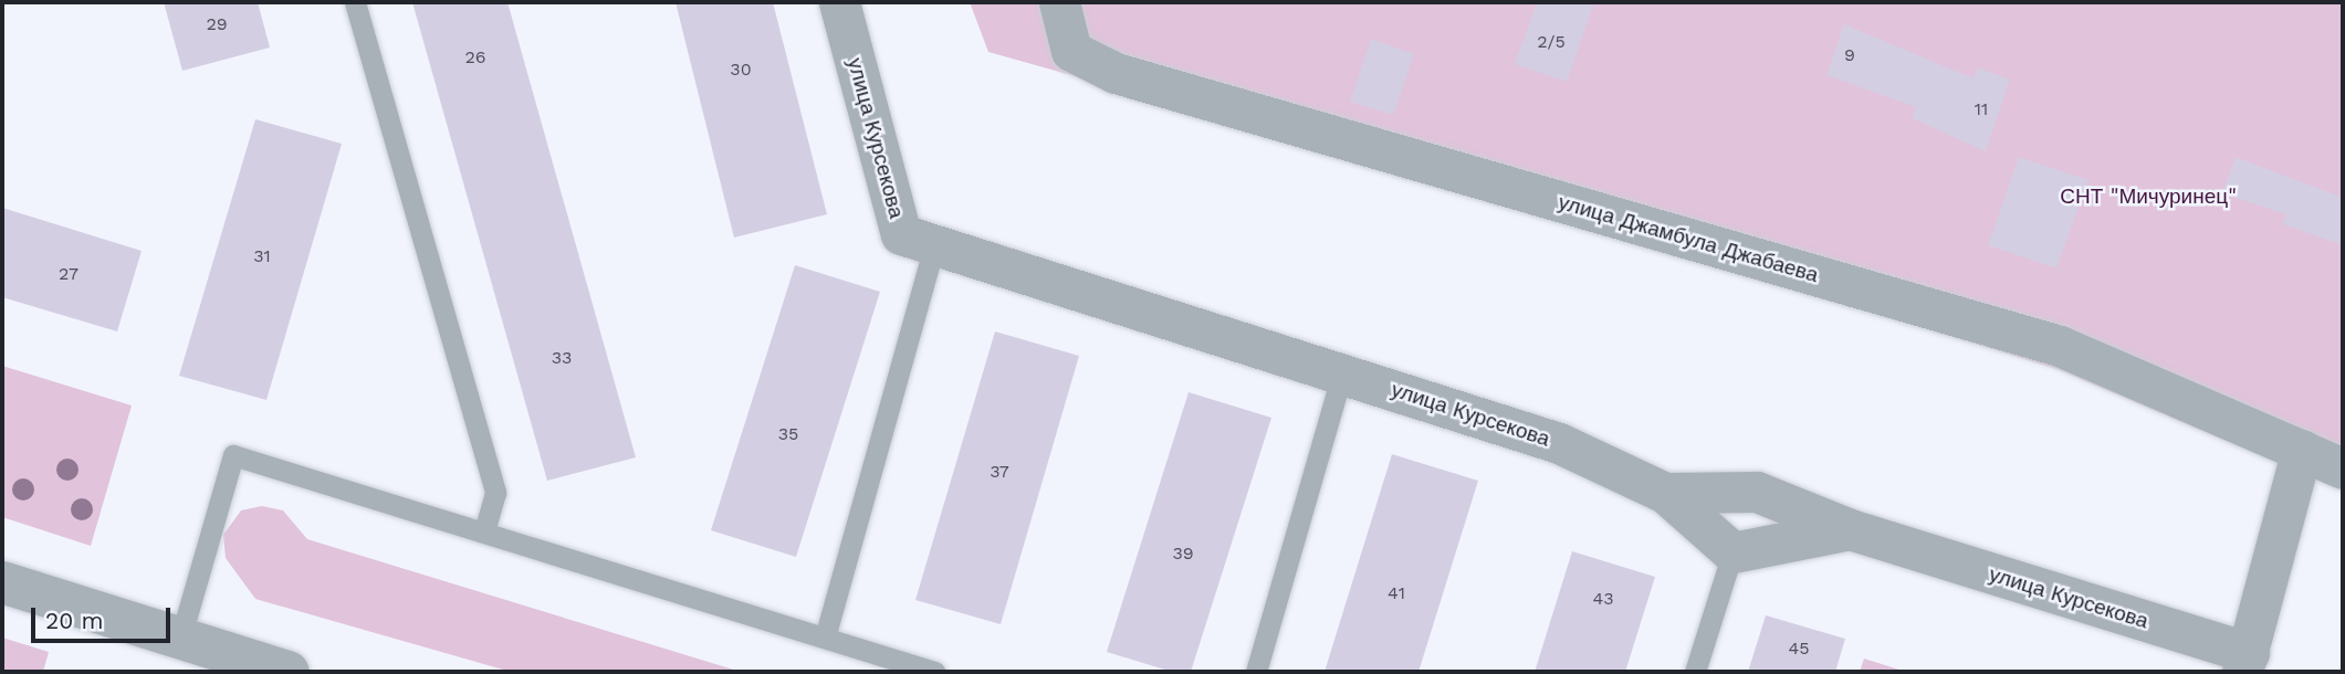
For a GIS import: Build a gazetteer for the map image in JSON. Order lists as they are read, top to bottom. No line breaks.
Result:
{"streets":{"street":["улица Курсекова","улица Джамбула Джабаева"]},"parks":["СНТ \"Мичуринец\""],"house_numbers":["29","2/5","9","26","30","11","31","27","33","35","37","39","41","43","45"],"scale_bar":"20 m"}
